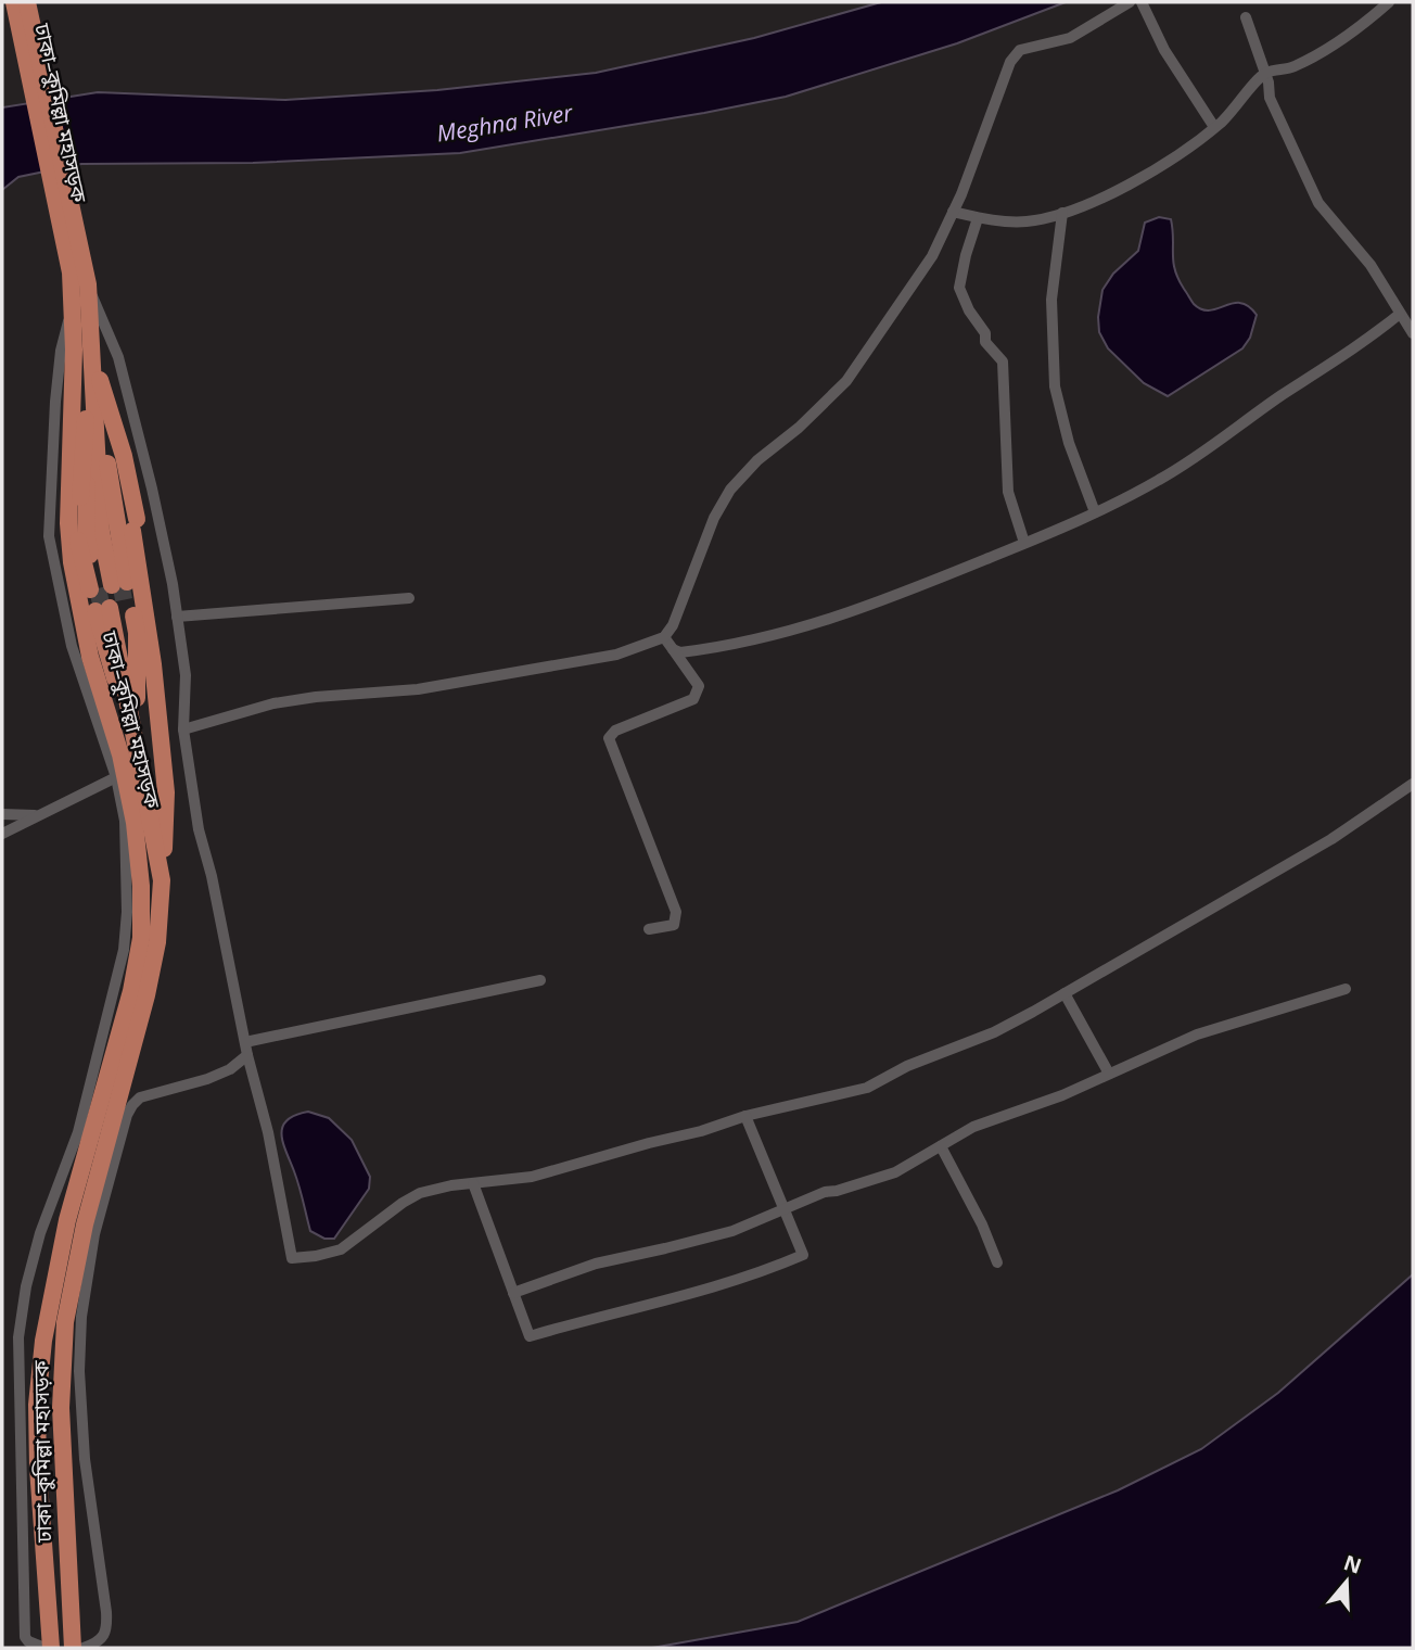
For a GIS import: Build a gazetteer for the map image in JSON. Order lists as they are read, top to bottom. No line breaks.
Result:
{"streets":{"highway":["ঢাকা–কুমিল্লা মহাসড়ক"]},"water":["Meghna River"],"north":"top"}
